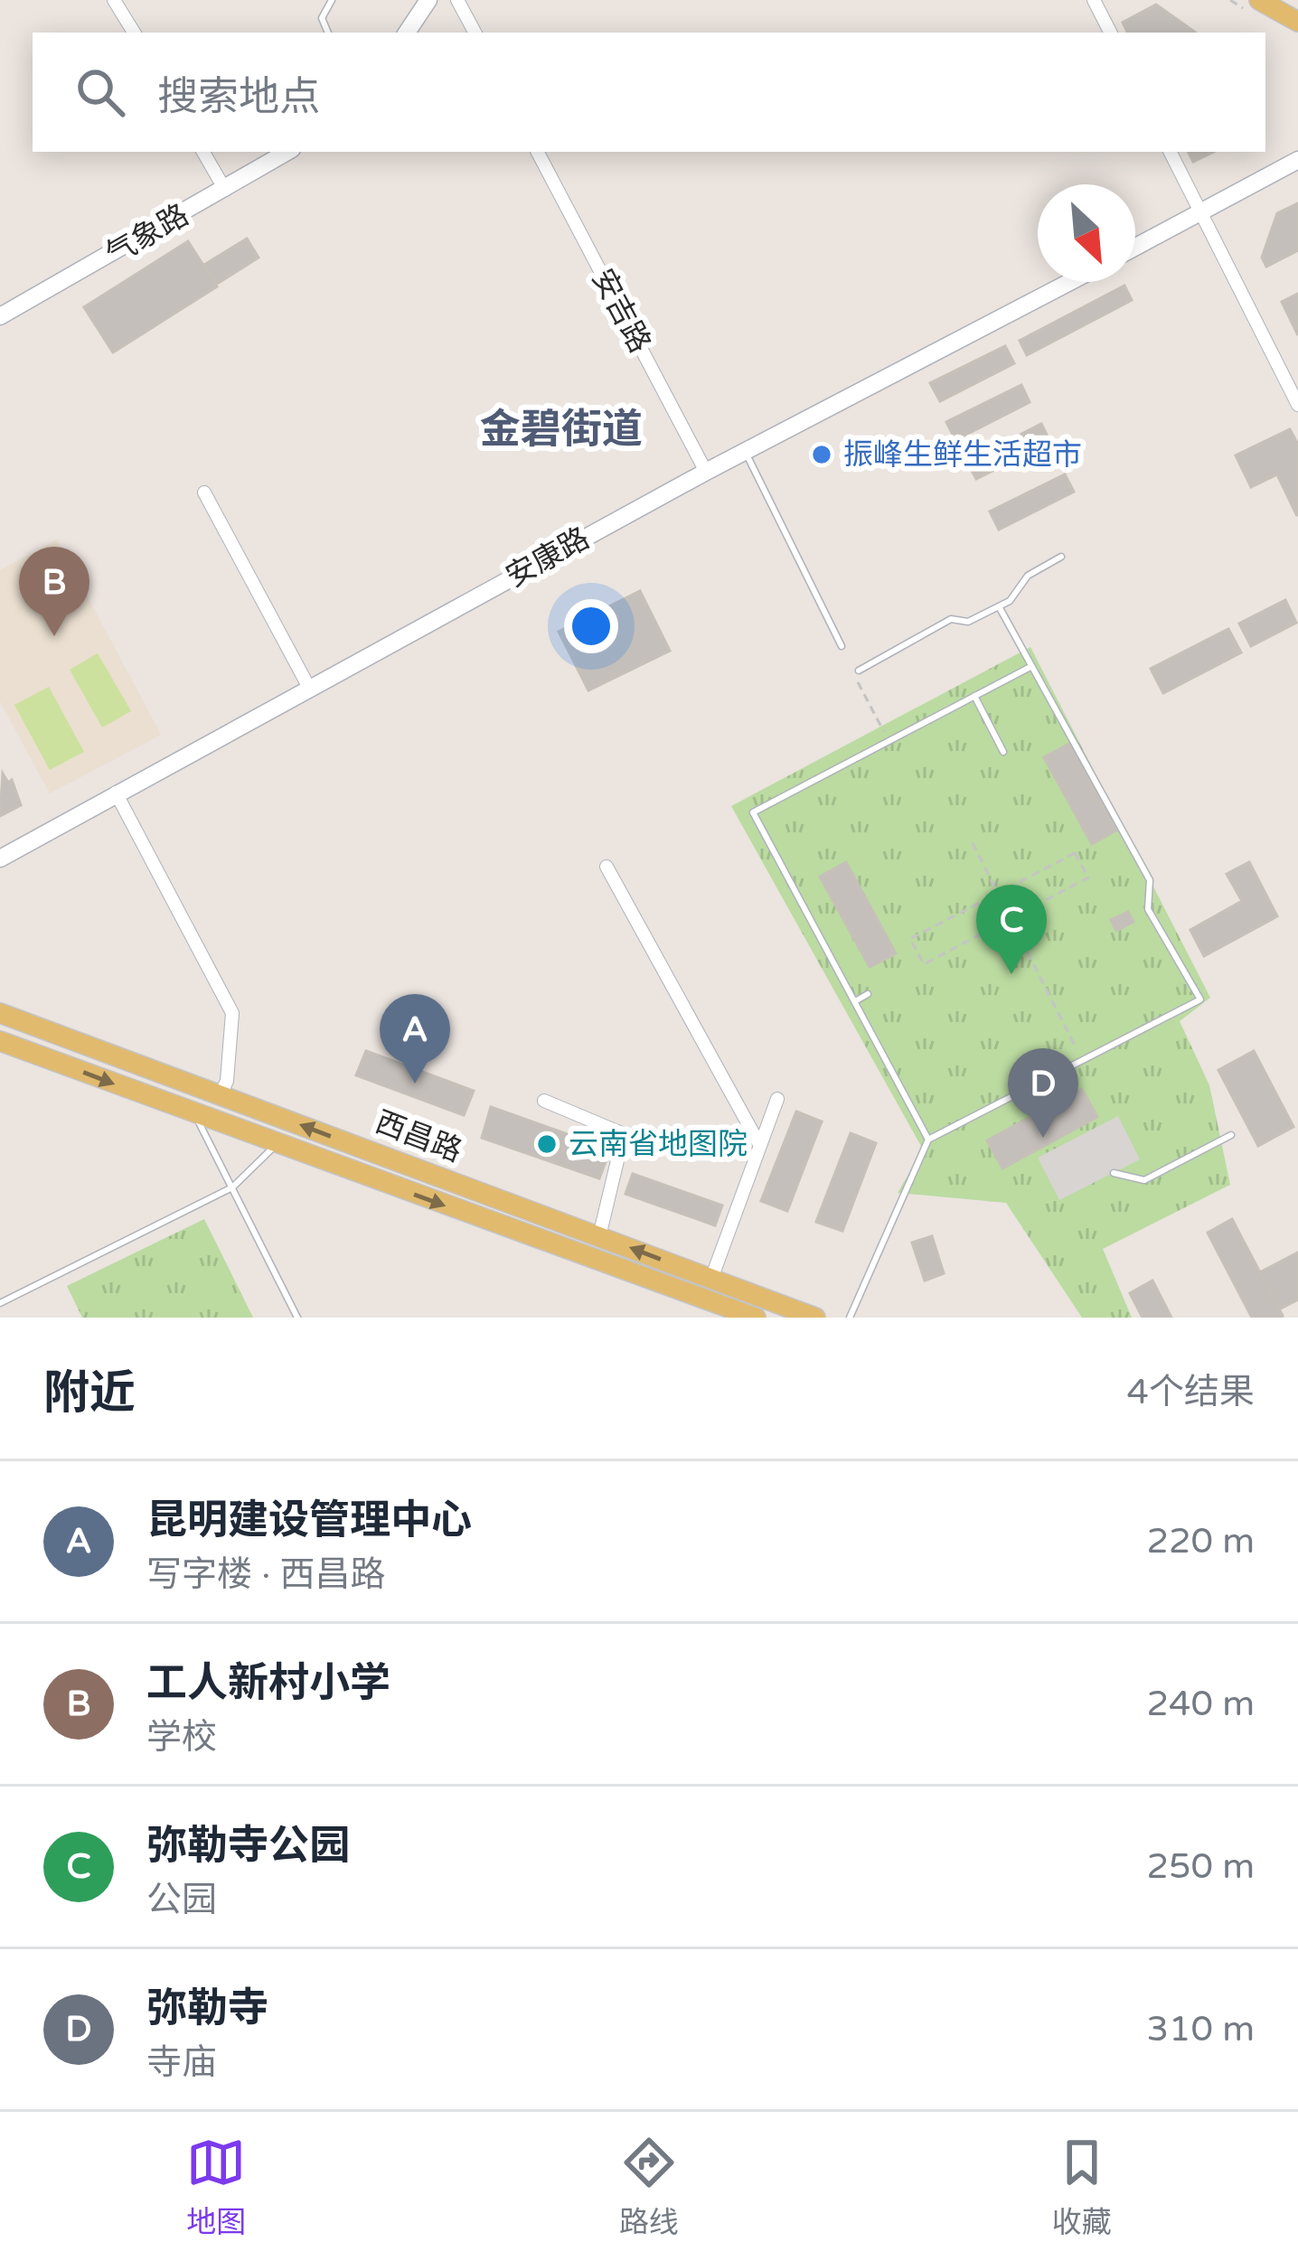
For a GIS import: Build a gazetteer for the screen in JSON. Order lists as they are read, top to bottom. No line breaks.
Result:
{"streets":{"main road":["西昌路"],"street":["气象路","安吉路","安康路"]},"crossings":[["安吉路","安康路"]],"districts":["金碧街道"],"places":["振峰生鲜生活超市","云南省地图院"],"north":"bottom right","page":{"search":"搜索地点","pins":["B","C","A","D"],"heading":["附近","4个结果"],"list":[{"mark":"A","name":"昆明建设管理中心","note":"写字楼 · 西昌路","value":"220 m"},{"mark":"B","name":"工人新村小学","note":"学校","value":"240 m"},{"mark":"C","name":"弥勒寺公园","note":"公园","value":"250 m"},{"mark":"D","name":"弥勒寺","note":"寺庙","value":"310 m"}],"nav":["地图","路线","收藏"]}}
